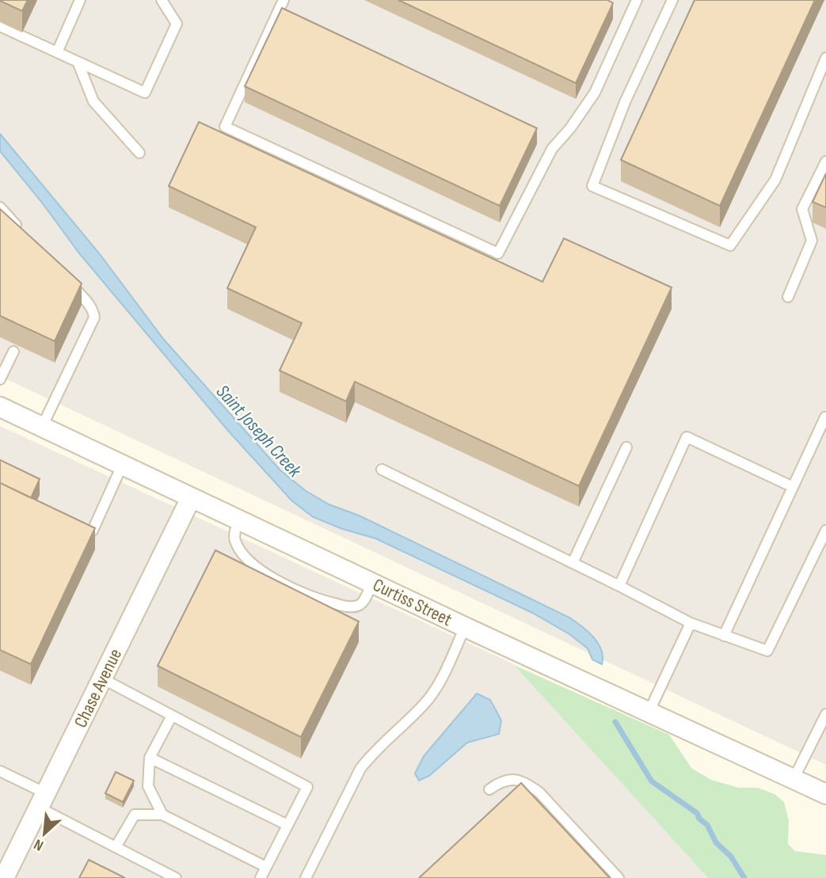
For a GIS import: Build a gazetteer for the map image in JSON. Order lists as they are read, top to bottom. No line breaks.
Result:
{"streets":{"street":["Curtiss Street","Chase Avenue"]},"crossings":[["Curtiss Street","Chase Avenue"]],"water":["Saint Joseph Creek"],"north":"bottom left"}
